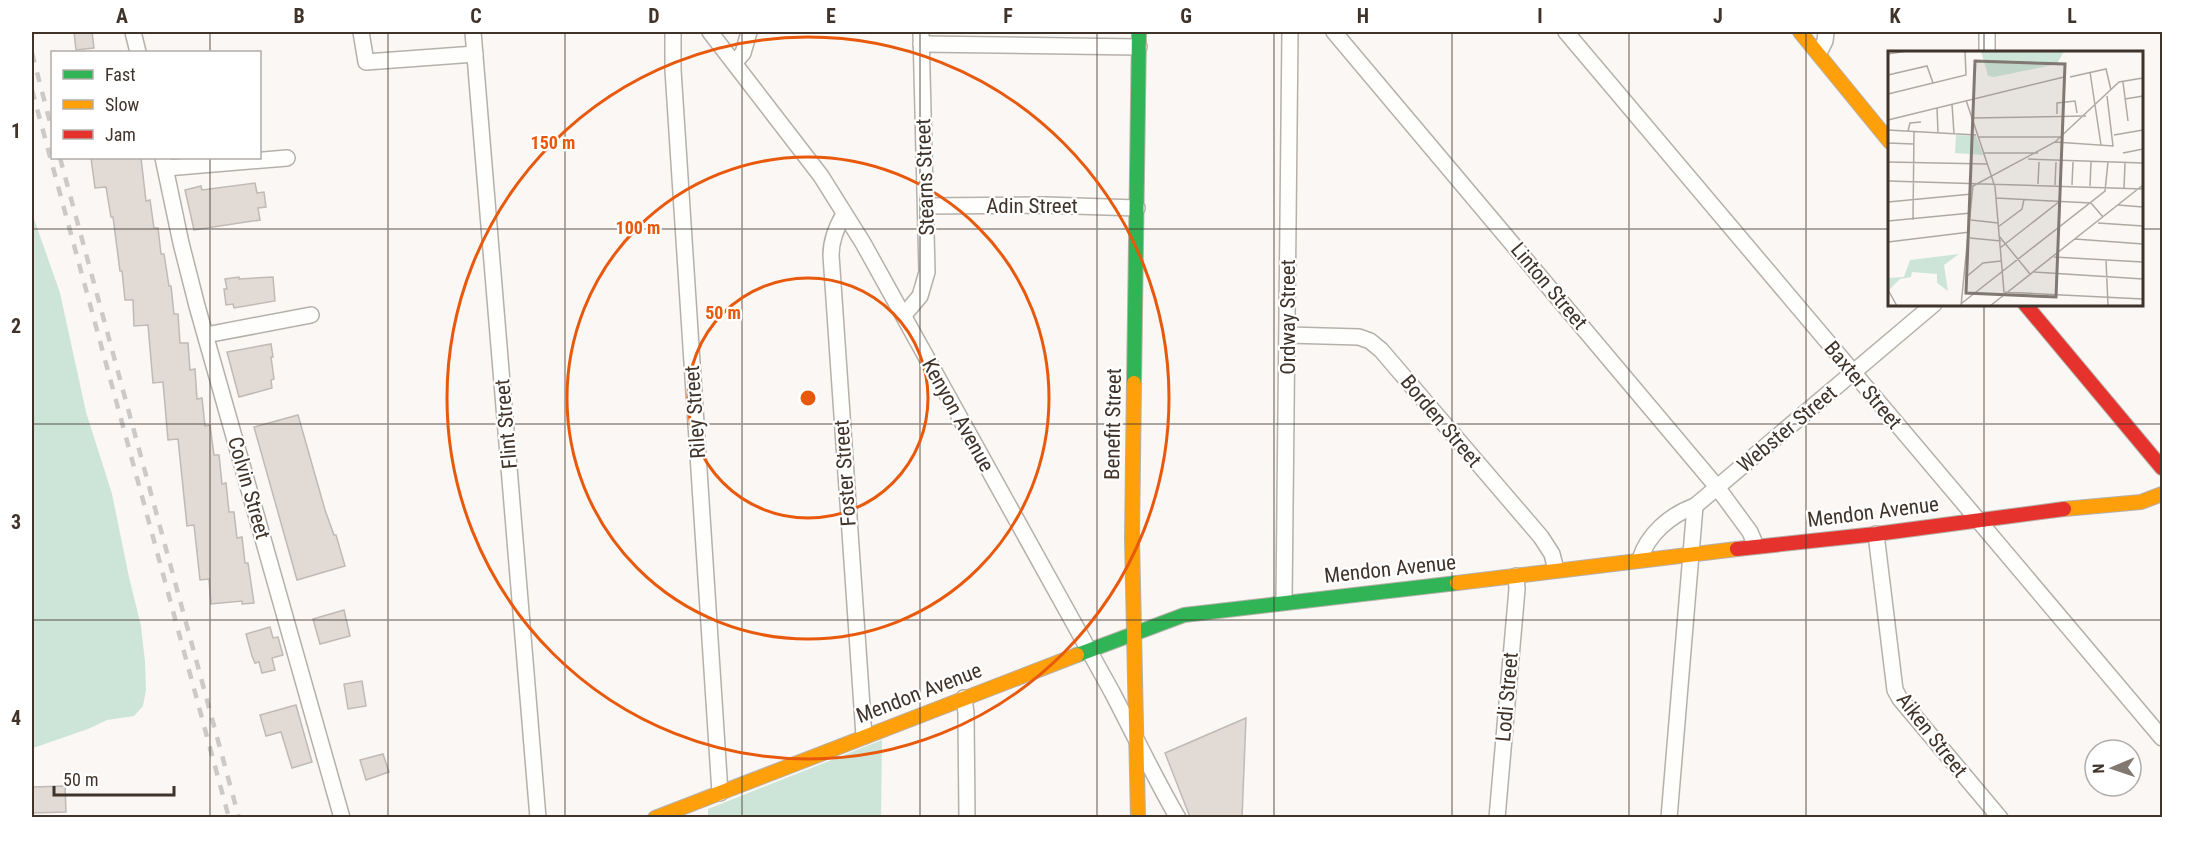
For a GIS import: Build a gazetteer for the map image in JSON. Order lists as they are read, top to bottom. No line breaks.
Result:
{"streets":{"street":["Stearns Street","Adin Street","Linton Street","Ordway Street","Baxter Street","Riley Street","Kenyon Avenue","Borden Street","Flint Street","Benefit Street","Webster Street","Foster Street","Colvin Street","Mendon Avenue","Lodi Street","Aiken Street"]},"crossings":[["Stearns Street","Adin Street"],["Stearns Street","Kenyon Avenue"],["Adin Street","Benefit Street"],["Linton Street","Webster Street"],["Linton Street","Mendon Avenue"],["Ordway Street","Borden Street"],["Ordway Street","Mendon Avenue"],["Baxter Street","Webster Street"],["Baxter Street","Mendon Avenue"],["Riley Street","Mendon Avenue"],["Kenyon Avenue","Benefit Street"],["Kenyon Avenue","Foster Street"],["Kenyon Avenue","Mendon Avenue"],["Borden Street","Mendon Avenue"],["Benefit Street","Mendon Avenue"],["Webster Street","Mendon Avenue"],["Foster Street","Mendon Avenue"],["Mendon Avenue","Lodi Street"],["Mendon Avenue","Aiken Street"]],"legend":["Fast","Slow","Jam"],"scale_bar":"50 m","north":"left","grid":{"columns":["A","B","C","D","E","F","G","H","I","J","K","L"],"rows":["1","2","3","4"]},"rings":["150 m","100 m","50 m"]}
